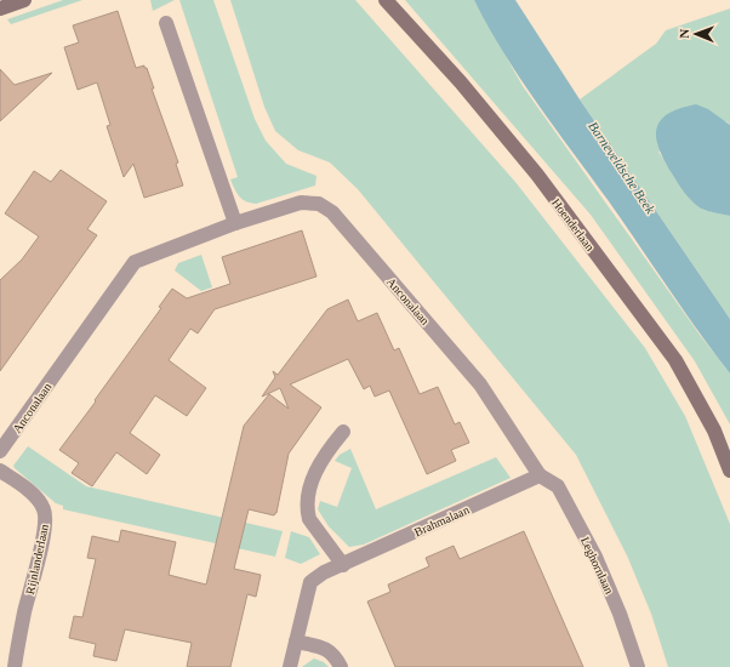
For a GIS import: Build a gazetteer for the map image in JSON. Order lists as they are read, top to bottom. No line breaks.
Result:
{"streets":{"street":["Hoenderlaan","Anconalaan","Brahmalaan","Rijnlanderlaan","Leghornlaan"]},"crossings":[["Anconalaan","Brahmalaan"],["Anconalaan","Leghornlaan"],["Brahmalaan","Leghornlaan"]],"water":["Barneveldsche Beek"],"north":"left"}
